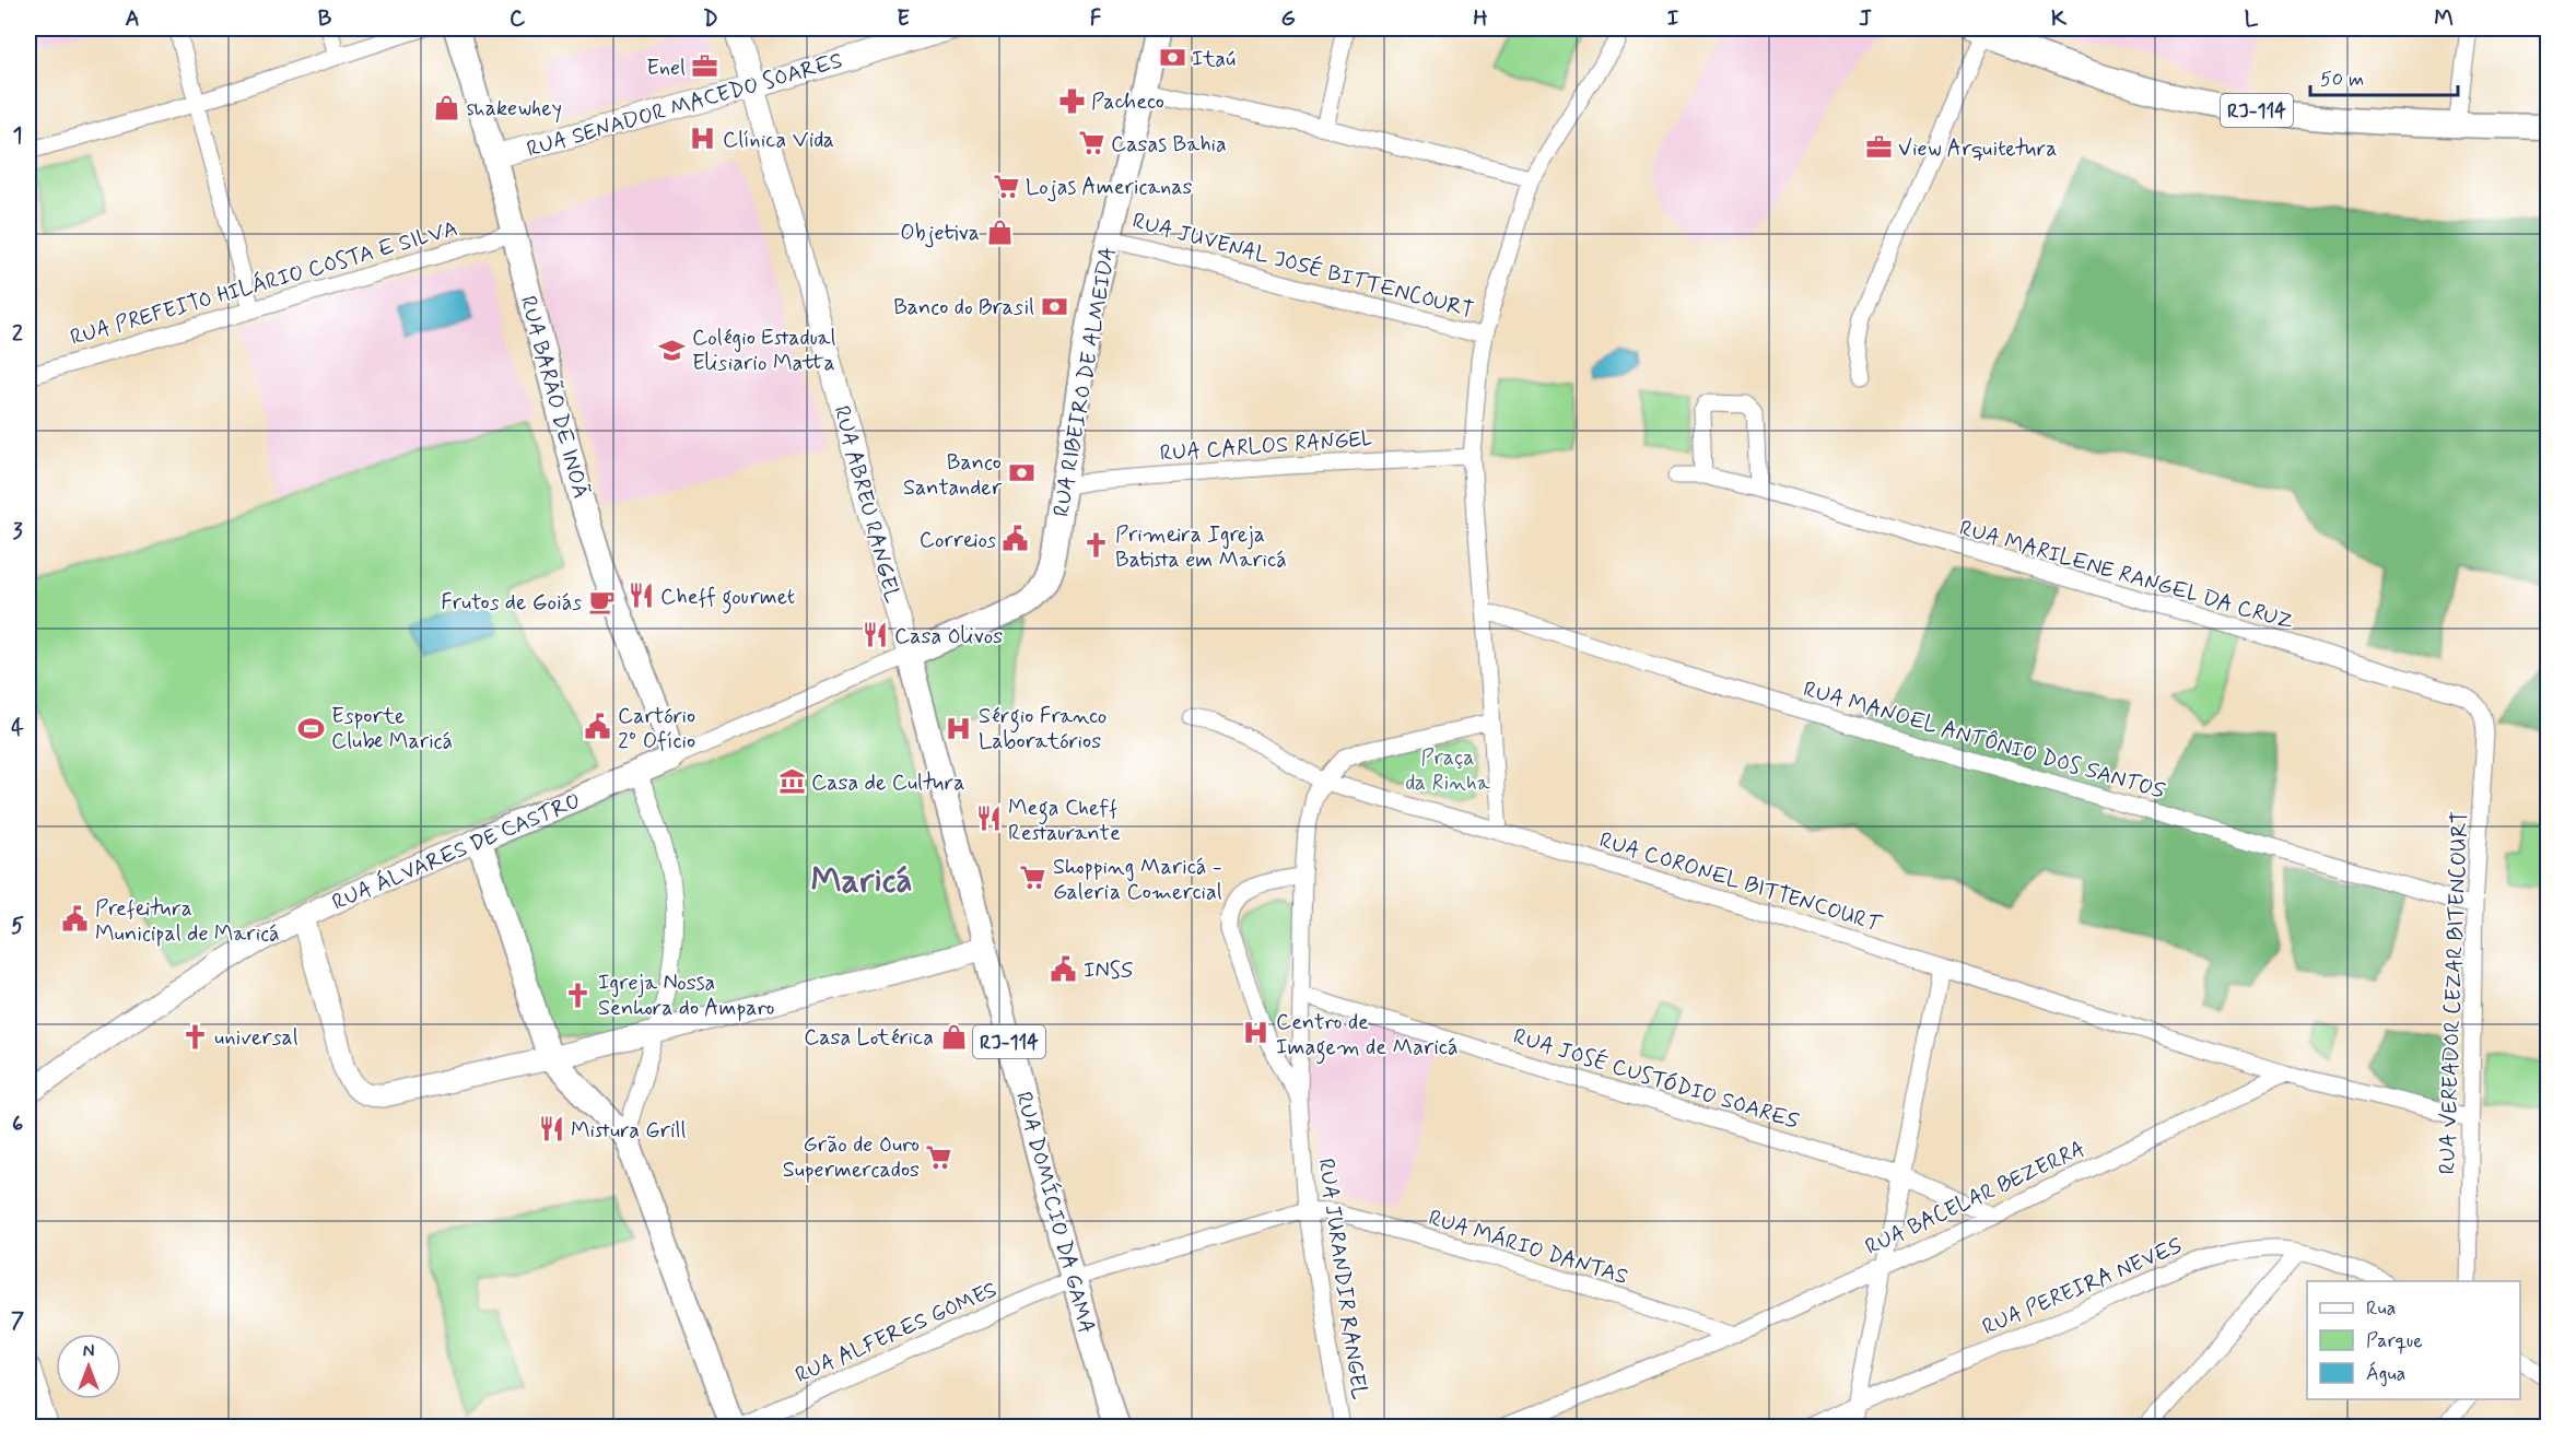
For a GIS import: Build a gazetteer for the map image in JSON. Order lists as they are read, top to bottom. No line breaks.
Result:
{"streets":{"main road":["RUA SENADOR MACEDO SOARES","RJ-114","RUA RIBEIRO DE ALMEIDA","RUA BARÃO DE INOÃ","RUA ABREU RANGEL","RUA ÁLVARES DE CASTRO","RUA DOMÍCIO DA GAMA"],"street":["RUA JUVENAL JOSÉ BITTENCOURT","RUA PREFEITO HILÁRIO COSTA E SILVA","RUA CARLOS RANGEL","RUA MARILENE RANGEL DA CRUZ","RUA MANOEL ANTÔNIO DOS SANTOS","RUA CORONEL BITTENCOURT","RUA VEREADOR CEZAR BITENCOURT","RUA JOSÉ CUSTÓDIO SOARES","RUA BACELAR BEZERRA","RUA MÁRIO DANTAS","RUA JURANDIR RANGEL","RUA PEREIRA NEVES","RUA ALFERES GOMES"]},"crossings":[["RUA SENADOR MACEDO SOARES","RUA BARÃO DE INOÃ"],["RUA SENADOR MACEDO SOARES","RUA ABREU RANGEL"],["RUA JUVENAL JOSÉ BITTENCOURT","RUA RIBEIRO DE ALMEIDA"],["RUA PREFEITO HILÁRIO COSTA E SILVA","RUA BARÃO DE INOÃ"],["RUA RIBEIRO DE ALMEIDA","RUA CARLOS RANGEL"],["RUA RIBEIRO DE ALMEIDA","RUA ABREU RANGEL"],["RUA RIBEIRO DE ALMEIDA","RUA ÁLVARES DE CASTRO"],["RUA RIBEIRO DE ALMEIDA","RUA DOMÍCIO DA GAMA"],["RUA BARÃO DE INOÃ","RUA ÁLVARES DE CASTRO"],["RUA ABREU RANGEL","RUA ÁLVARES DE CASTRO"],["RUA ABREU RANGEL","RUA DOMÍCIO DA GAMA"],["RUA MARILENE RANGEL DA CRUZ","RUA VEREADOR CEZAR BITENCOURT"],["RUA MANOEL ANTÔNIO DOS SANTOS","RUA VEREADOR CEZAR BITENCOURT"],["RUA ÁLVARES DE CASTRO","RUA DOMÍCIO DA GAMA"],["RUA CORONEL BITTENCOURT","RUA BACELAR BEZERRA"],["RUA CORONEL BITTENCOURT","RUA JURANDIR RANGEL"],["RUA JOSÉ CUSTÓDIO SOARES","RUA BACELAR BEZERRA"],["RUA JOSÉ CUSTÓDIO SOARES","RUA JURANDIR RANGEL"],["RUA BACELAR BEZERRA","RUA MÁRIO DANTAS"],["RUA DOMÍCIO DA GAMA","RUA ALFERES GOMES"],["RUA MÁRIO DANTAS","RUA JURANDIR RANGEL"],["RUA MÁRIO DANTAS","RUA ALFERES GOMES"],["RUA JURANDIR RANGEL","RUA ALFERES GOMES"]],"districts":["Maricá"],"parks":["Praça da Rinha"],"places":{"bank":["Itaú","Banco do Brasil","Banco Santander"],"office":["Enel","View Arquitetura"],"pharmacy":["Pacheco"],"shop":["shakewhey","Objetiva","Casa Lotérica"],"hospital":["Clínica Vida","Sérgio Franco Laboratórios","Centro de Imagem de Maricá"],"supermarket":["Casas Bahia","Lojas Americanas","Shopping Maricá - Galeria Comercial","Grão de Ouro Supermercados"],"school or university":["Colégio Estadual Elisiario Matta"],"public building":["Correios","Cartório 2º Ofício","Prefeitura Municipal de Maricá","INSS"],"church":["Primeira Igreja Batista em Maricá","Igreja Nossa Senhora do Amparo","universal"],"restaurant":["Cheff gourmet","Casa Olivos","Mega Cheff Restaurante","Mistura Grill"],"cafe":["Frutos de Goiás"],"sports":["Esporte Clube Maricá"],"museum":["Casa de Cultura"]},"legend":["Rua","Parque","Água"],"scale_bar":"50 m","north":"top","grid":{"columns":["A","B","C","D","E","F","G","H","I","J","K","L","M"],"rows":["1","2","3","4","5","6","7"]}}
